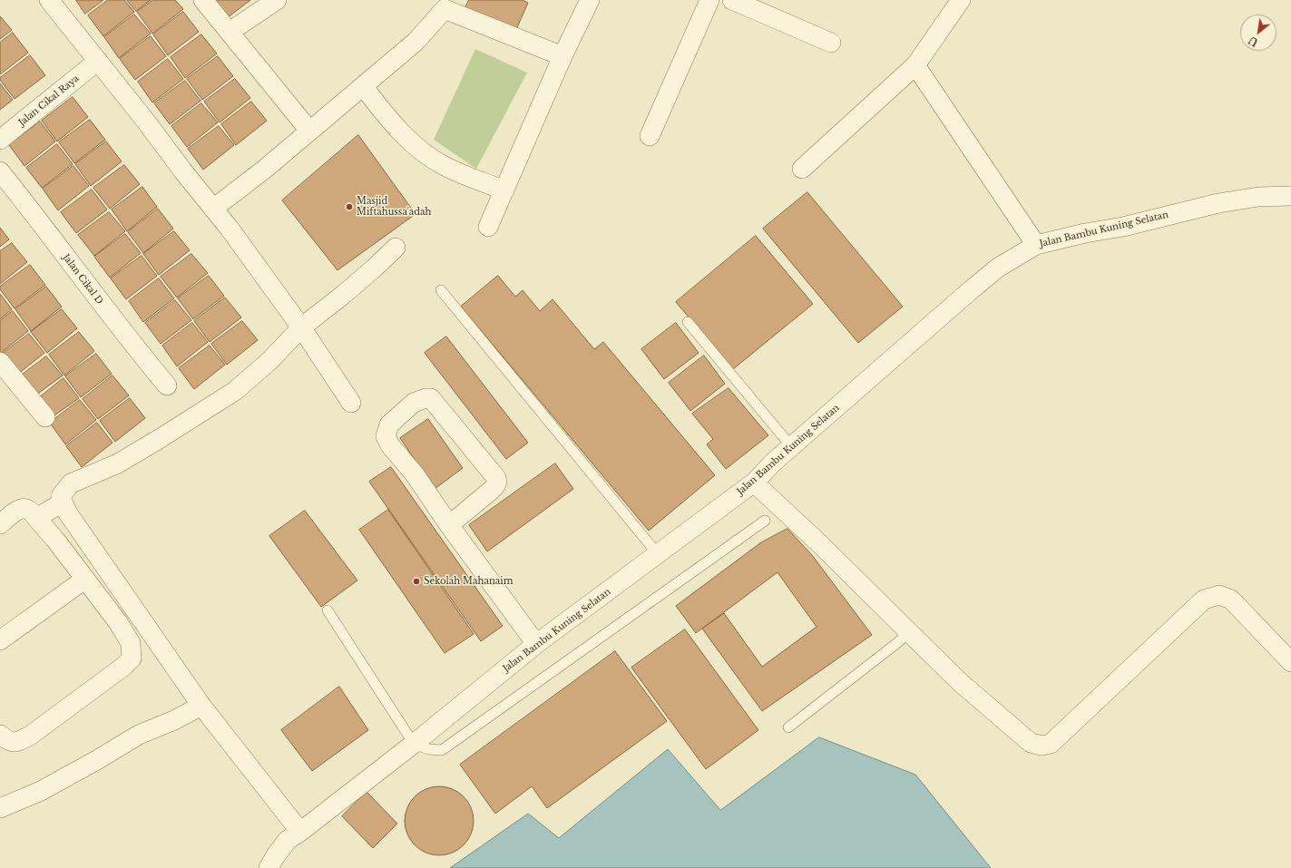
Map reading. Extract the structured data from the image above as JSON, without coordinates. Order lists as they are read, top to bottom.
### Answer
{
  "streets": {
    "street": ["Jalan Cikal Raya", "Jalan Bambu Kuning Selatan", "Jalan Cikal D"]
  },
  "places": ["Masjid Miftahussa'adah", "Sekolah Mahanaim"],
  "north": "bottom left"
}
